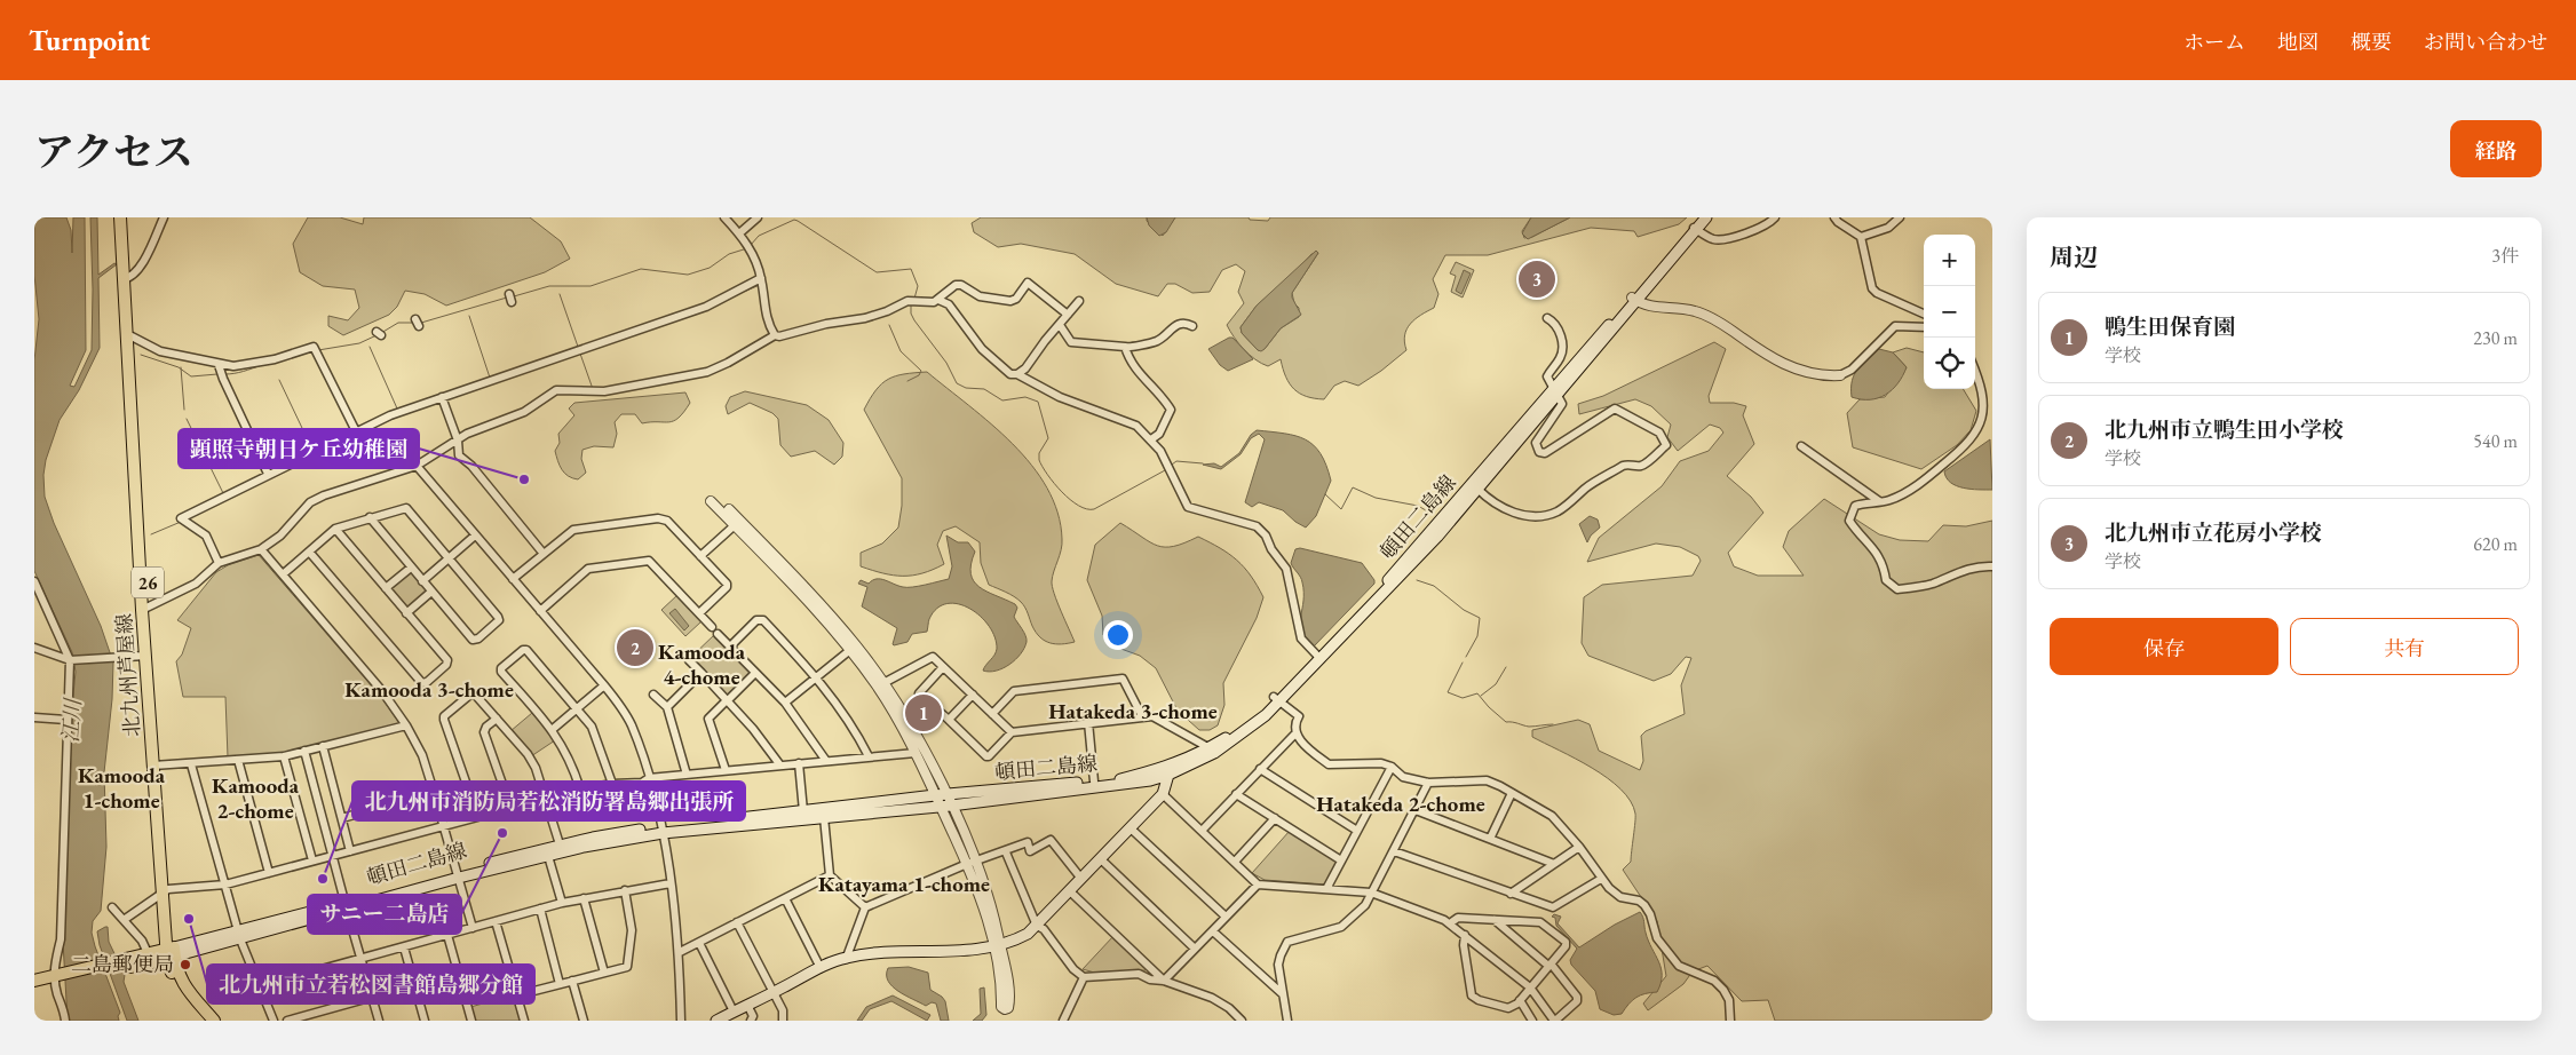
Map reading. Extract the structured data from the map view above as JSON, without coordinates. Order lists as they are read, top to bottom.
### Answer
{
  "streets": {
    "main road": ["頓田二島線", "26", "北九州芦屋線"]
  },
  "crossings": [
    ["頓田二島線", "北九州芦屋線"]
  ],
  "districts": [
    "Kamooda 4-chome",
    "Kamooda 3-chome",
    "Hatakeda 3-chome",
    "Kamooda 1-chome",
    "Kamooda 2-chome",
    "Hatakeda 2-chome",
    "Katayama 1-chome"
  ],
  "water": ["江川"],
  "places": [
    "顕照寺朝日ケ丘幼稚園",
    "サニー二島店",
    "北九州市消防局若松消防署島郷出張所",
    "北九州市立若松図書館島郷分館",
    "二島郵便局"
  ],
  "page": {
    "header": "Turnpoint",
    "nav": [
      "ホーム",
      "地図",
      "概要",
      "お問い合わせ"
    ],
    "title": "アクセス",
    "buttons": [
      "経路",
      ["保存", "共有"]
    ],
    "heading": ["周辺", "3件"],
    "map_buttons": ["+", "−"],
    "pins": ["3", "2", "1"],
    "list": [
      {
        "mark": "1",
        "name": "鴨生田保育園",
        "note": "学校",
        "value": "230 m"
      },
      {
        "mark": "2",
        "name": "北九州市立鴨生田小学校",
        "note": "学校",
        "value": "540 m"
      },
      {
        "mark": "3",
        "name": "北九州市立花房小学校",
        "note": "学校",
        "value": "620 m"
      }
    ]
  }
}
